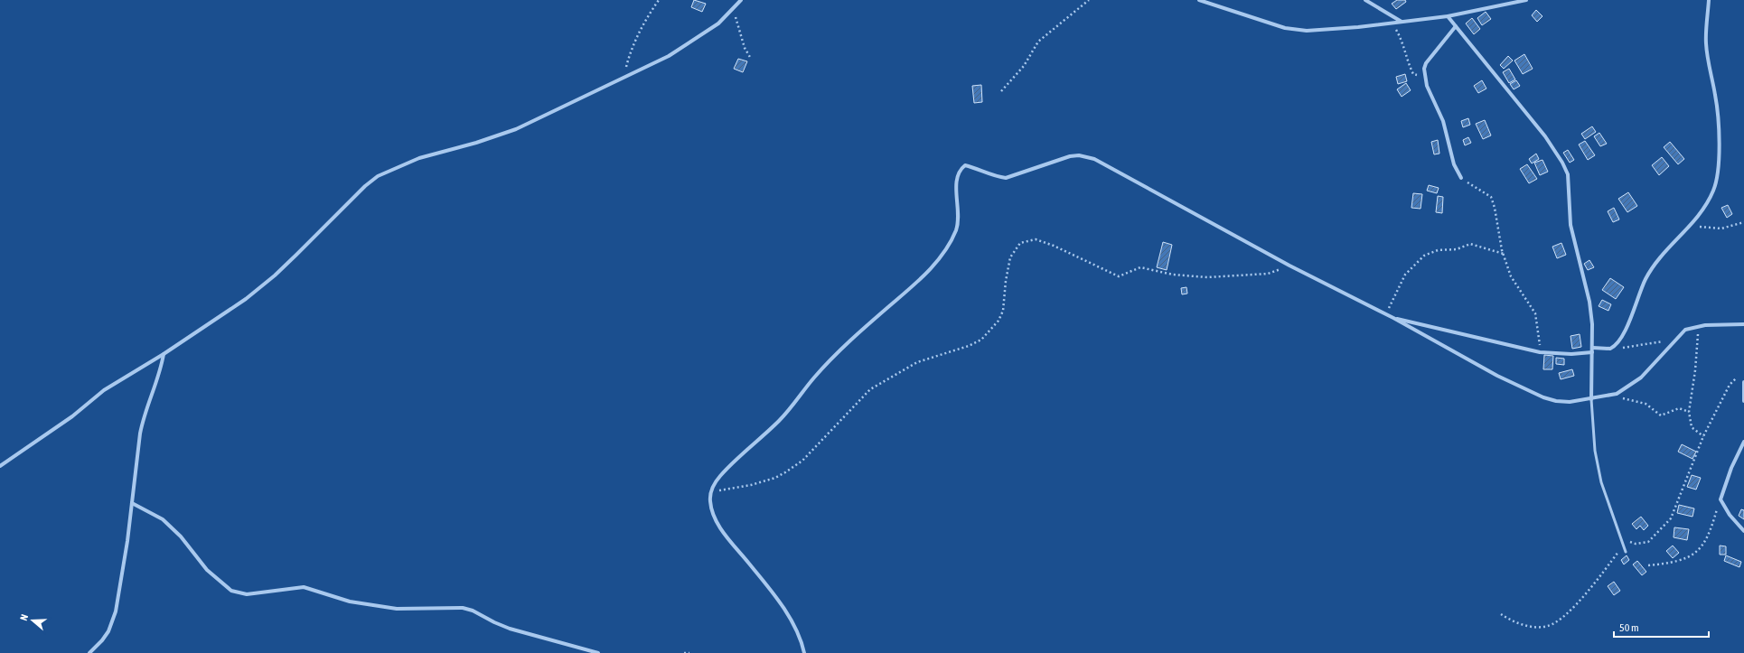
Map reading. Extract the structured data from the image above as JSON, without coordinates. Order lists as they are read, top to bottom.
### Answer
{
  "scale_bar": "50 m",
  "north": "left"
}
